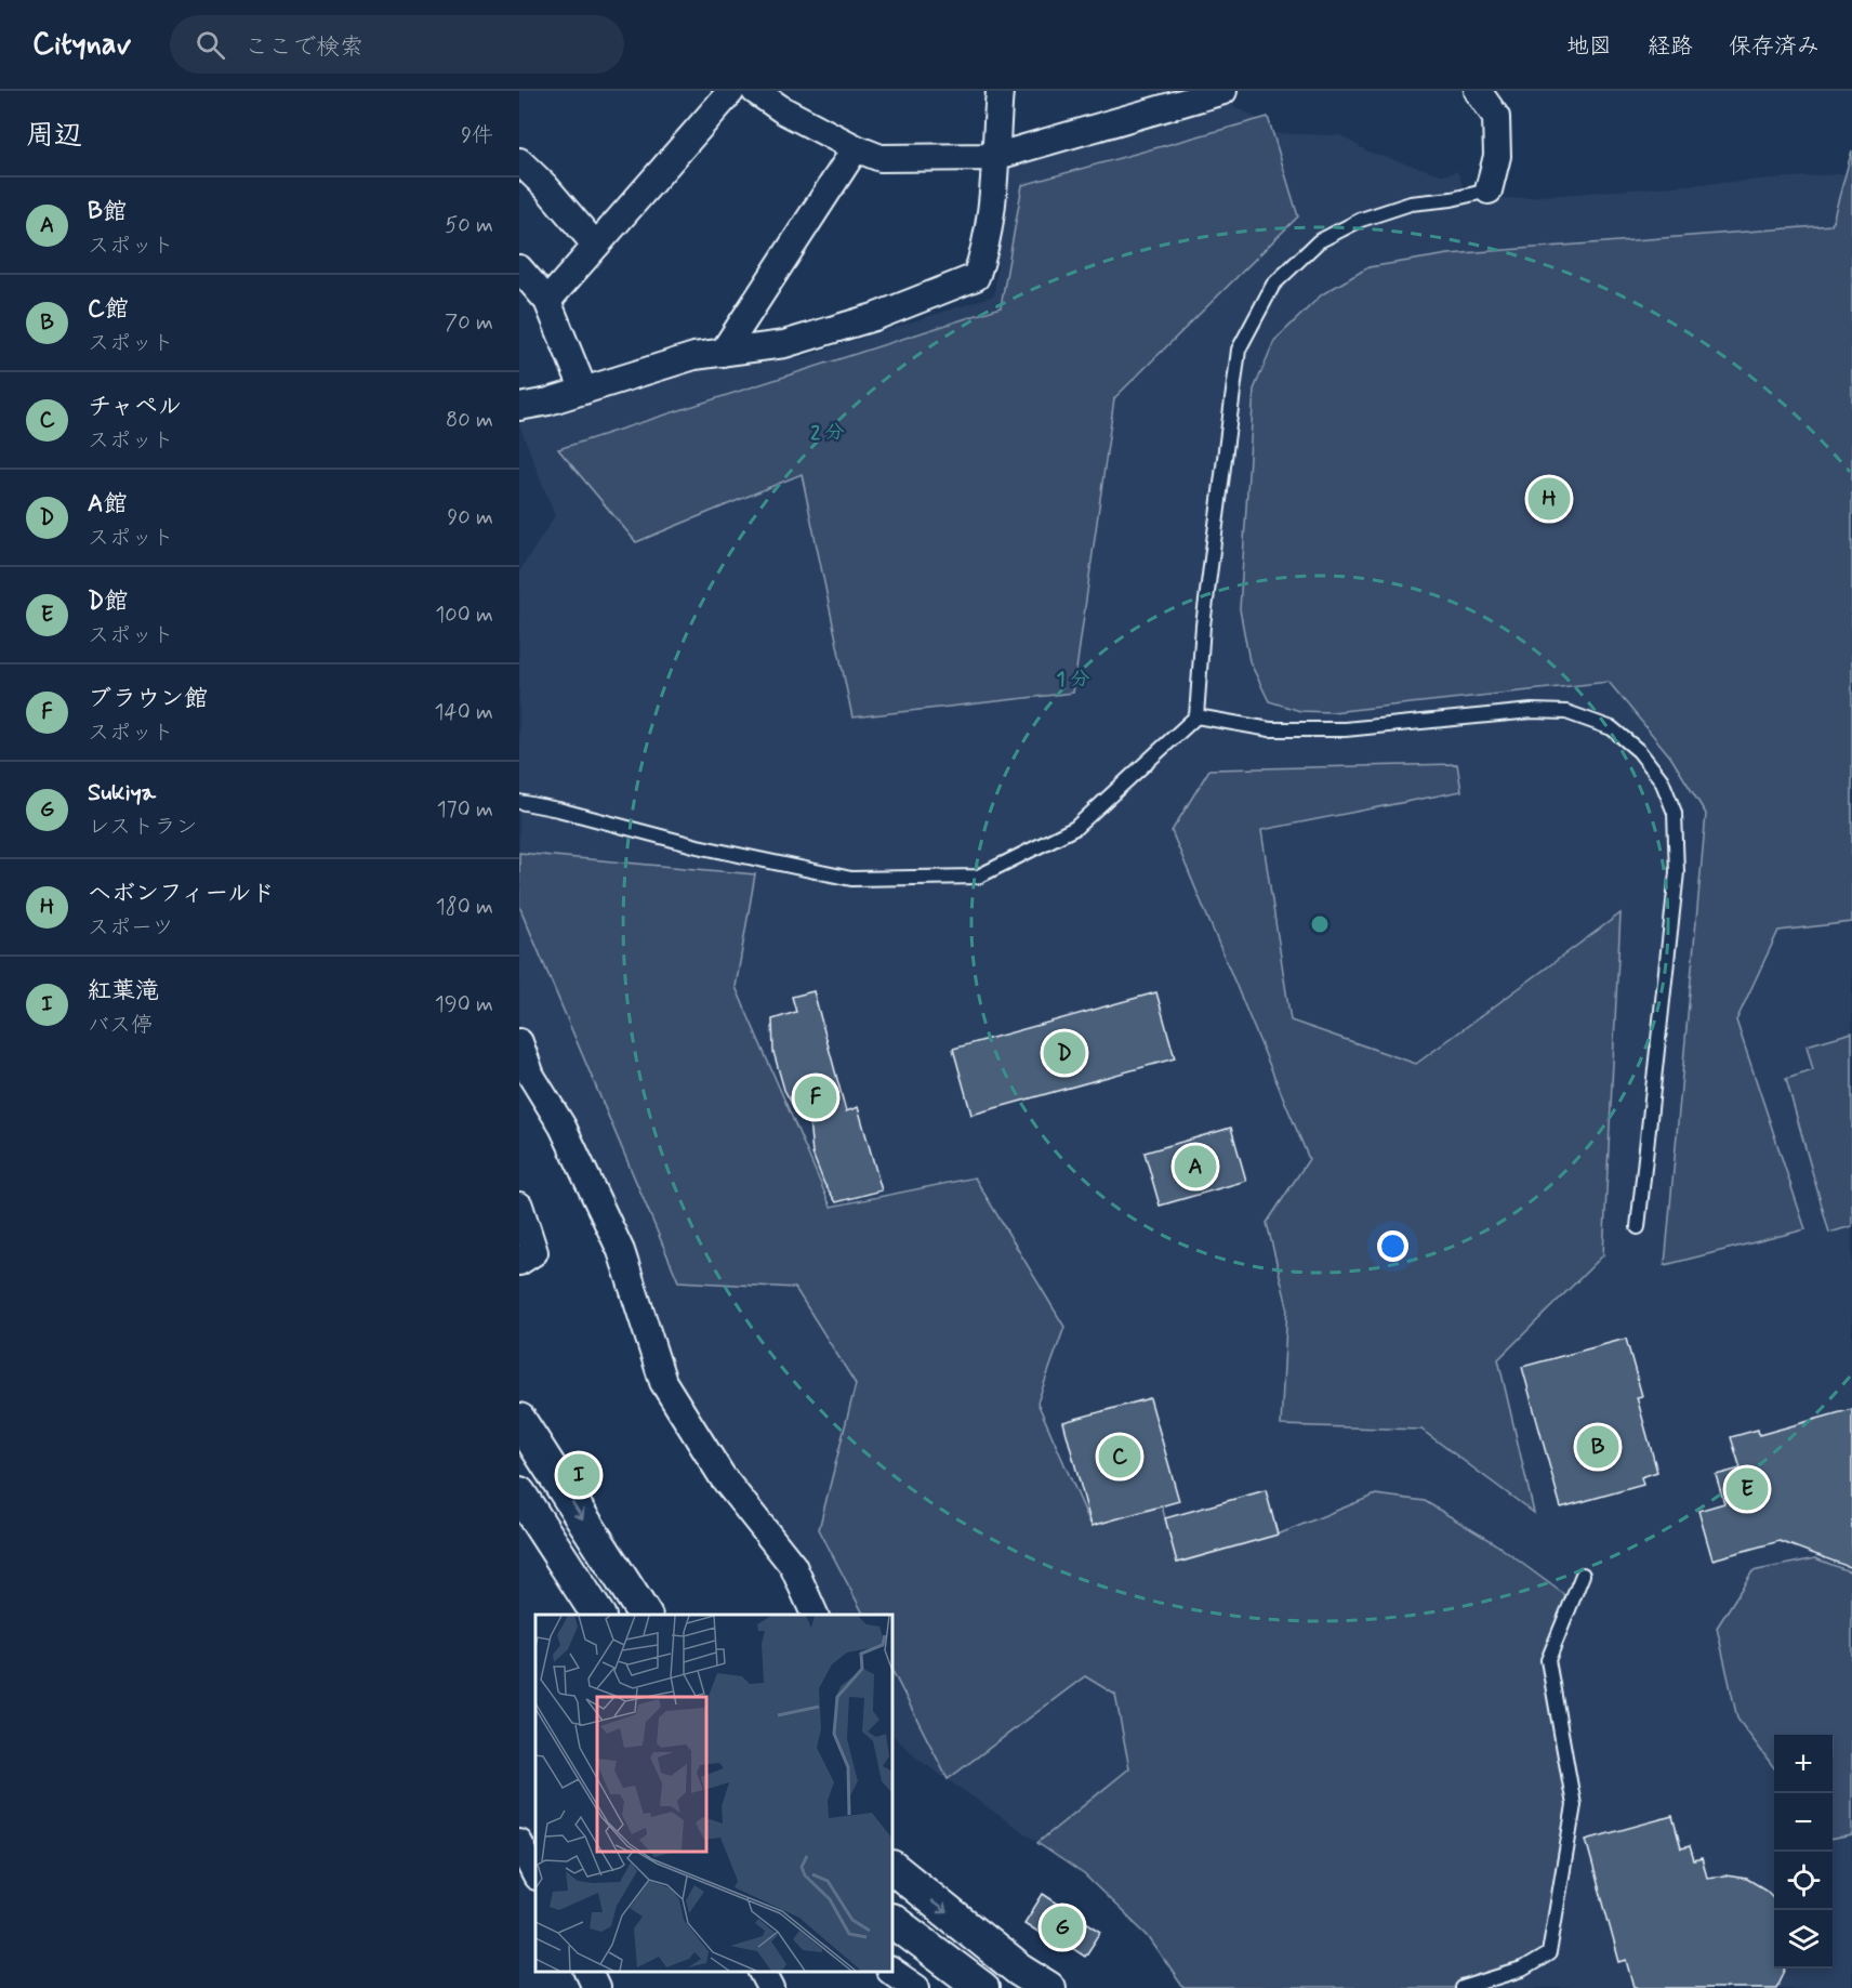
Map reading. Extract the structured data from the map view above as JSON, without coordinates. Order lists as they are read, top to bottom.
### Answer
{
  "page": {
    "header": "Citynav",
    "search": "ここで検索",
    "nav": ["地図", "経路", "保存済み"],
    "heading": ["周辺", "9件"],
    "list": [
      {
        "mark": "A",
        "name": "B館",
        "note": "スポット",
        "value": "50 m"
      },
      {
        "mark": "B",
        "name": "C館",
        "note": "スポット",
        "value": "70 m"
      },
      {
        "mark": "C",
        "name": "チャペル",
        "note": "スポット",
        "value": "80 m"
      },
      {
        "mark": "D",
        "name": "A館",
        "note": "スポット",
        "value": "90 m"
      },
      {
        "mark": "E",
        "name": "D館",
        "note": "スポット",
        "value": "100 m"
      },
      {
        "mark": "F",
        "name": "ブラウン館",
        "note": "スポット",
        "value": "140 m"
      },
      {
        "mark": "G",
        "name": "Sukiya",
        "note": "レストラン",
        "value": "170 m"
      },
      {
        "mark": "H",
        "name": "ヘボンフィールド",
        "note": "スポーツ",
        "value": "180 m"
      },
      {
        "mark": "I",
        "name": "紅葉滝",
        "note": "バス停",
        "value": "190 m"
      }
    ],
    "pins": [
      "H",
      "D",
      "F",
      "A",
      "B",
      "C",
      "I",
      "E",
      "G"
    ],
    "map_buttons": ["+", "−"]
  },
  "rings": ["2 分", "1 分"]
}
